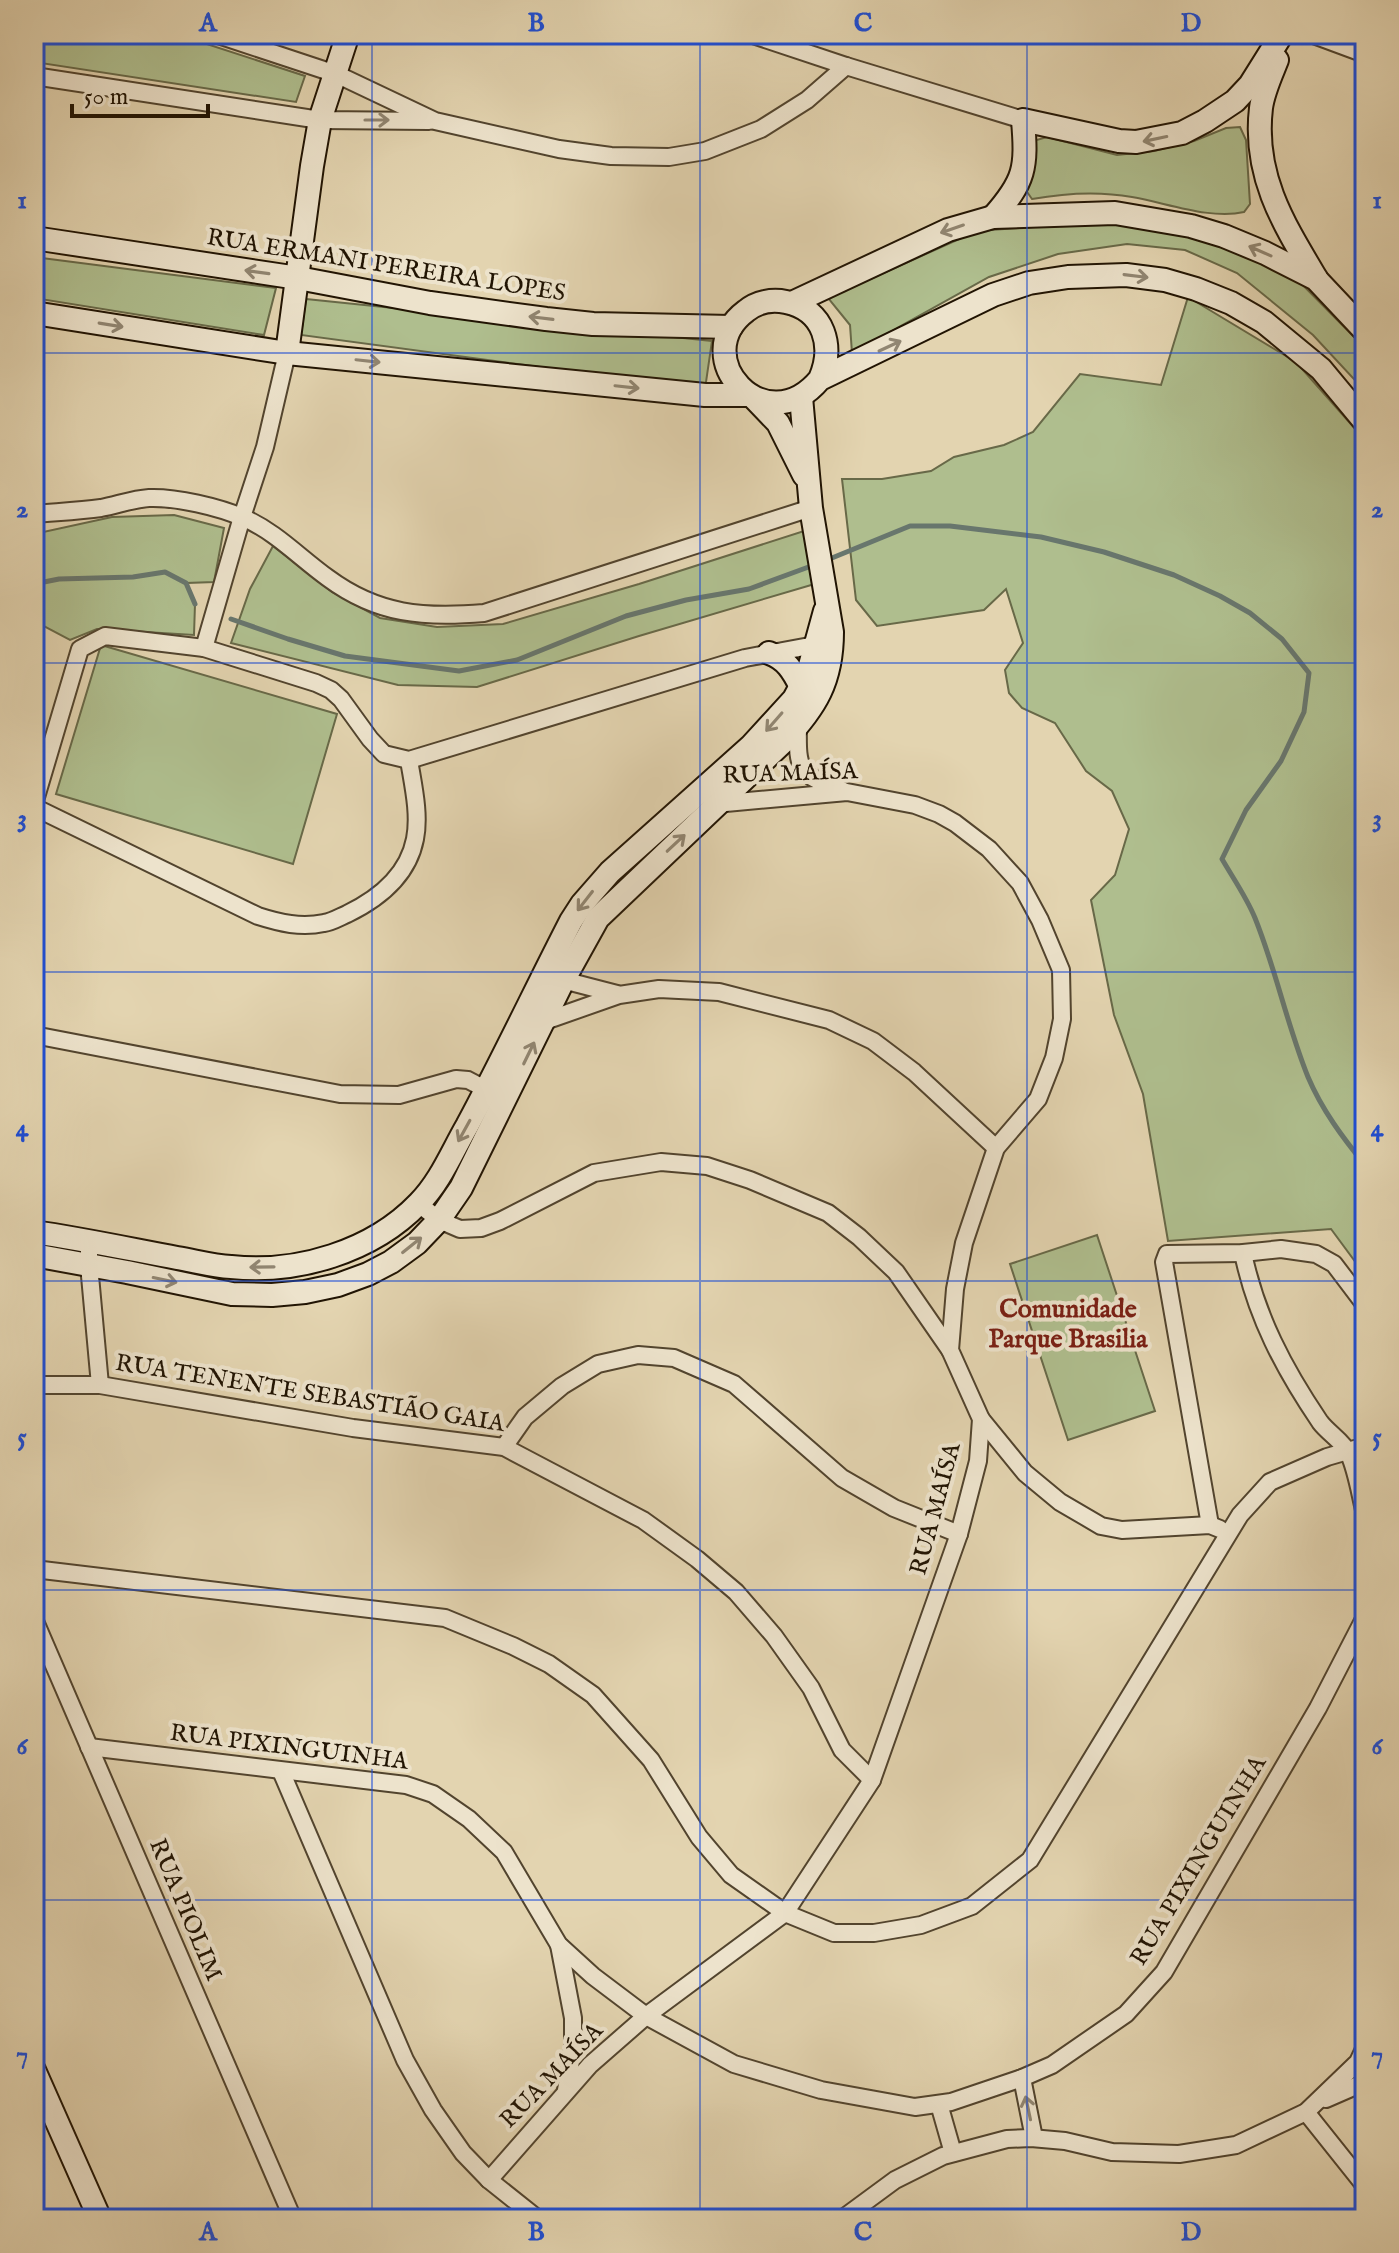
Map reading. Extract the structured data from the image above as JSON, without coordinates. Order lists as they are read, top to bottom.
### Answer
{
  "streets": {
    "street": [
      "RUA ERMANI PEREIRA LOPES",
      "RUA MAÍSA",
      "RUA TENENTE SEBASTIÃO GAIA",
      "RUA PIXINGUINHA",
      "RUA PIOLIM"
    ]
  },
  "crossings": [
    ["RUA MAÍSA", "RUA TENENTE SEBASTIÃO GAIA"],
    ["RUA MAÍSA", "RUA PIXINGUINHA"],
    ["RUA PIXINGUINHA", "RUA PIOLIM"]
  ],
  "districts": ["Comunidade Parque Brasilia"],
  "scale_bar": "50 m",
  "grid": {
    "columns": [
      "A",
      "B",
      "C",
      "D"
    ],
    "rows": [
      "1",
      "2",
      "3",
      "4",
      "5",
      "6",
      "7"
    ]
  }
}
